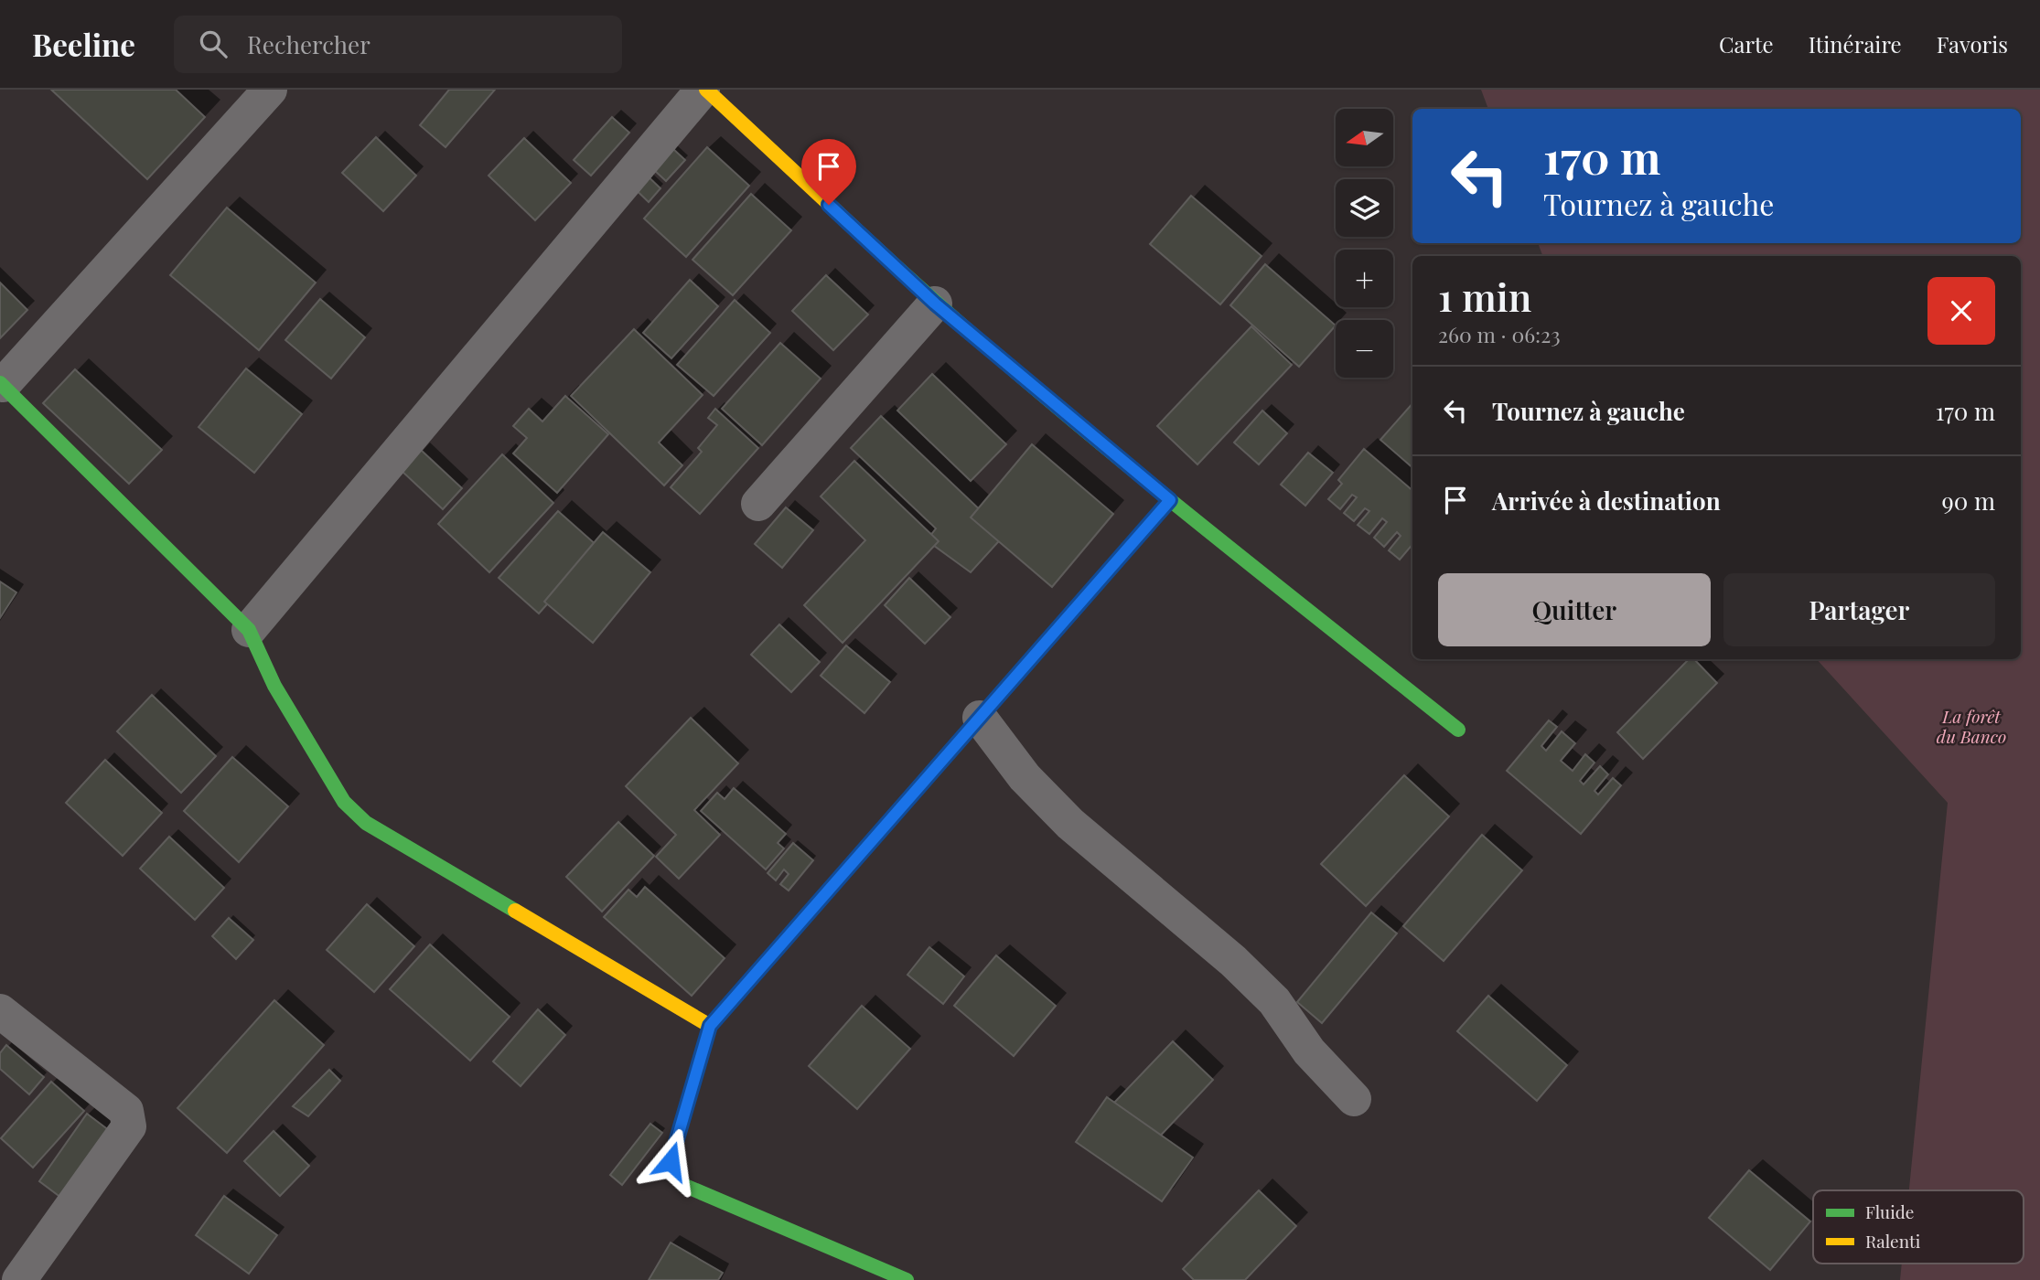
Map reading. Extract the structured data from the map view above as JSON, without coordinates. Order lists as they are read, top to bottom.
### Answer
{
  "parks": ["La forêt du Banco"],
  "legend": ["Fluide", "Ralenti"],
  "north": "left",
  "page": {
    "header": "Beeline",
    "search": "Rechercher",
    "nav": ["Carte", "Itinéraire", "Favoris"],
    "map_buttons": ["+", "−"],
    "turn": ["170 m", "Tournez à gauche"],
    "heading": ["1 min", "260 m · 06:23"],
    "list": [
      {
        "name": "Tournez à gauche",
        "value": "170 m"
      },
      {
        "name": "Arrivée à destination",
        "value": "90 m"
      }
    ],
    "buttons": ["Quitter", "Partager"]
  }
}
